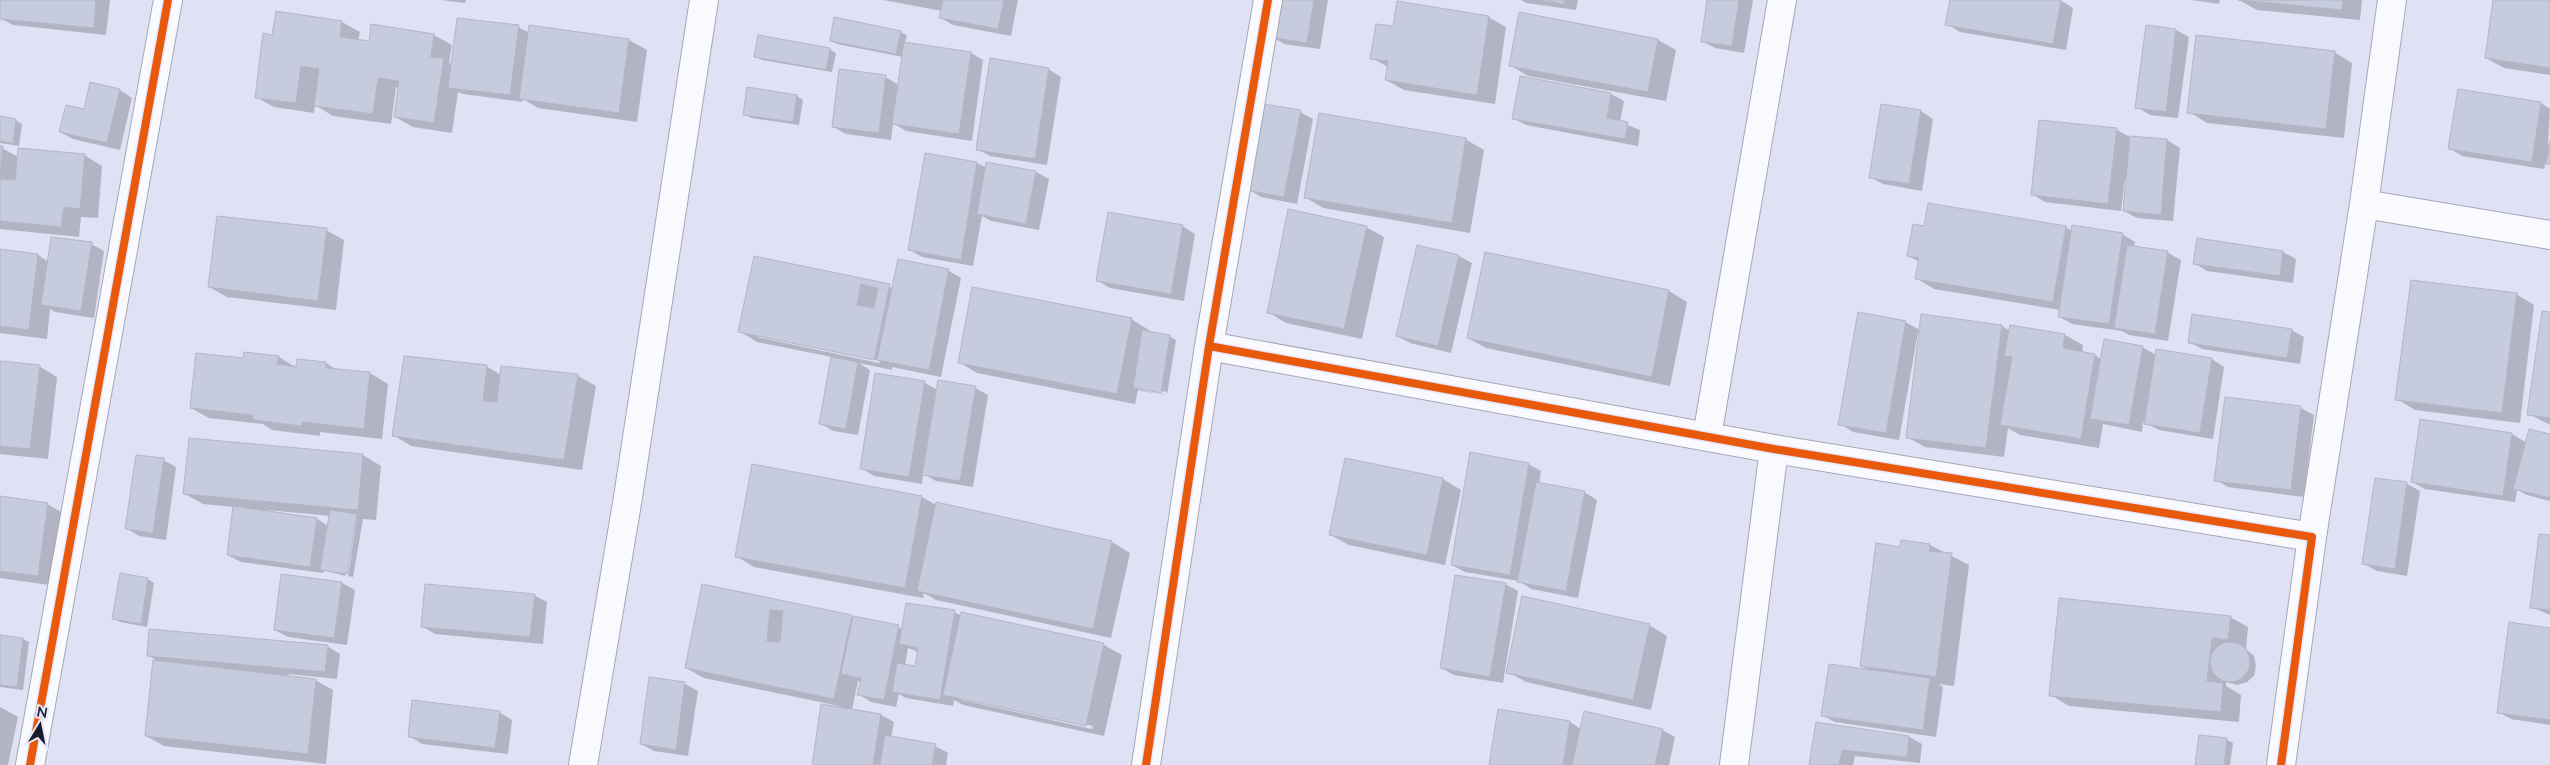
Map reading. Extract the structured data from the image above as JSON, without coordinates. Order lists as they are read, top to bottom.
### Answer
{
  "north": "top"
}
